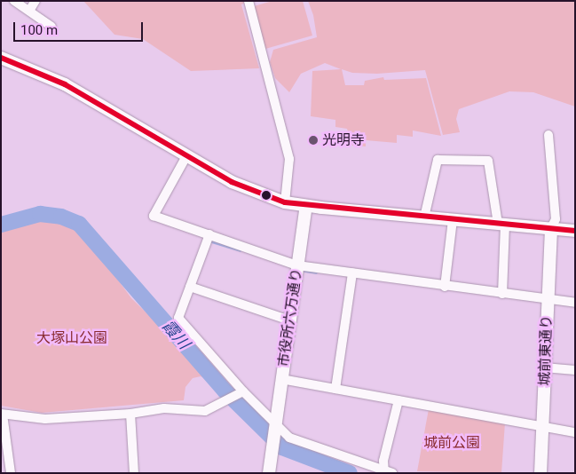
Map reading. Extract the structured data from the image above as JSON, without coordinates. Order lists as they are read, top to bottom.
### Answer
{
  "streets": {
    "street": ["市役所六万通り", "城前東通り"]
  },
  "water": ["霞川"],
  "parks": ["大塚山公園", "城前公園"],
  "places": ["光明寺"],
  "scale_bar": "100 m"
}
